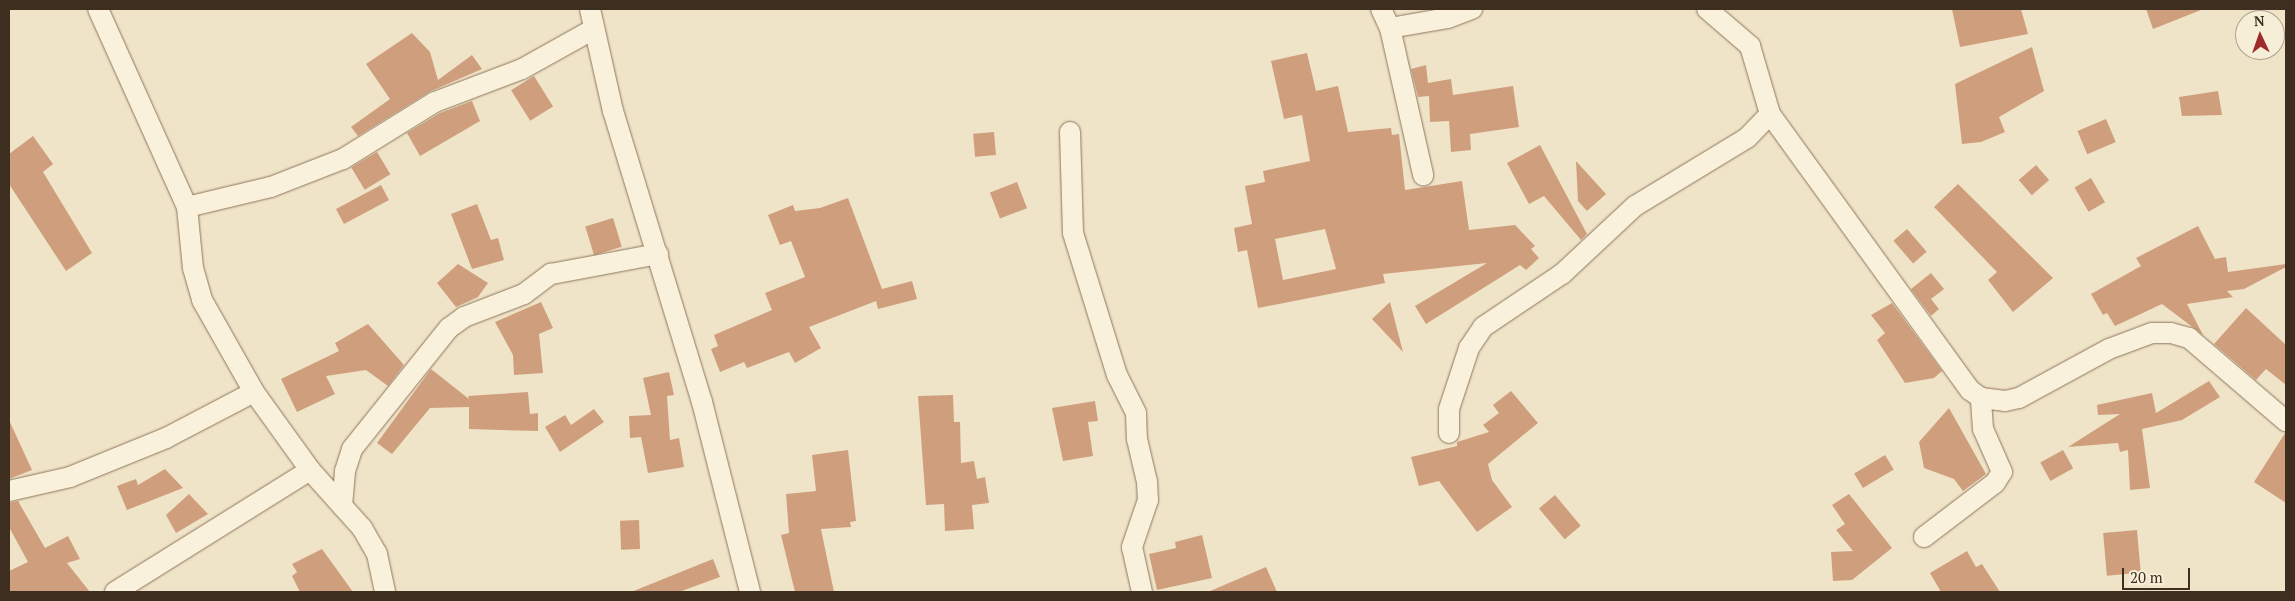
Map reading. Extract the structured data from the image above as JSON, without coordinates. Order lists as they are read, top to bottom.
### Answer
{
  "scale_bar": "20 m",
  "north": "top"
}
